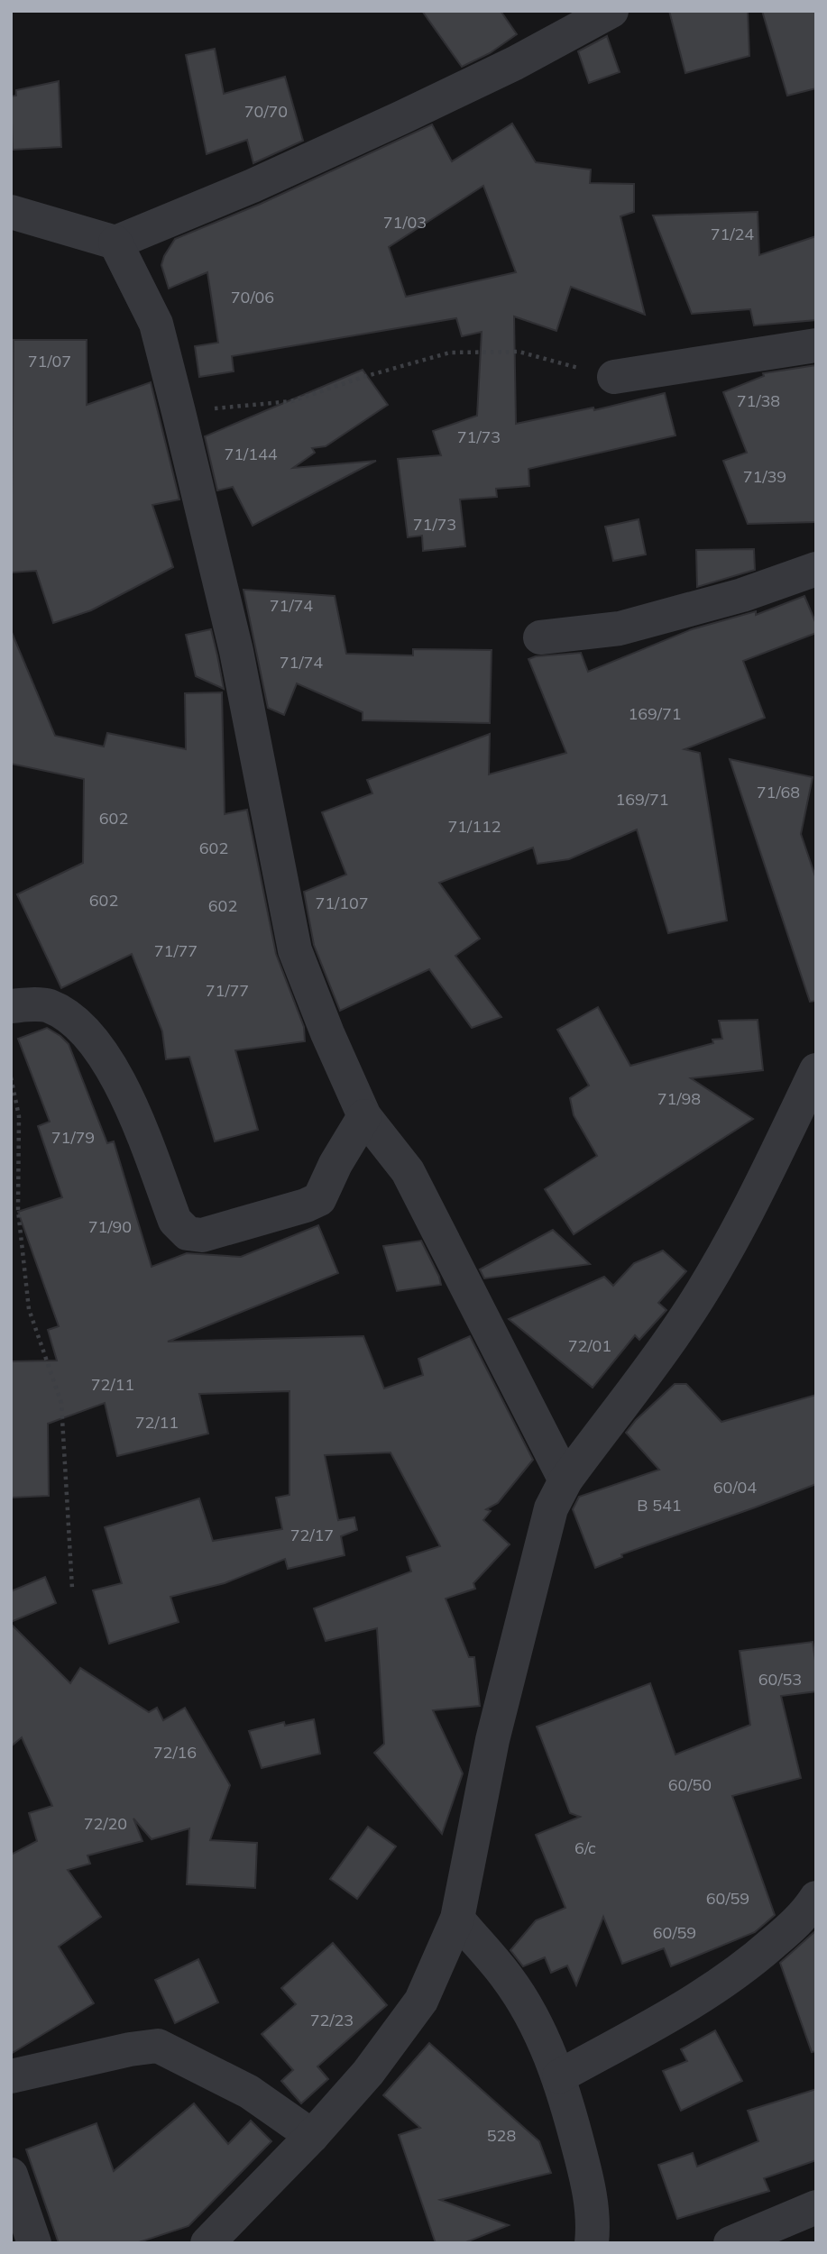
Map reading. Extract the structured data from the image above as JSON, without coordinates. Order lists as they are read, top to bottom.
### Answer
{
  "house_numbers": [
    "70/70",
    "71/03",
    "71/24",
    "70/06",
    "71/07",
    "71/38",
    "71/73",
    "71/144",
    "71/39",
    "71/73",
    "71/74",
    "71/74",
    "169/71",
    "71/68",
    "169/71",
    "602",
    "71/112",
    "602",
    "602",
    "71/107",
    "602",
    "71/77",
    "71/77",
    "71/98",
    "71/79",
    "71/90",
    "72/01",
    "72/11",
    "72/11",
    "60/04",
    "B 541",
    "72/17",
    "60/53",
    "72/16",
    "60/50",
    "72/20",
    "6/c",
    "60/59",
    "60/59",
    "72/23",
    "528"
  ]
}
